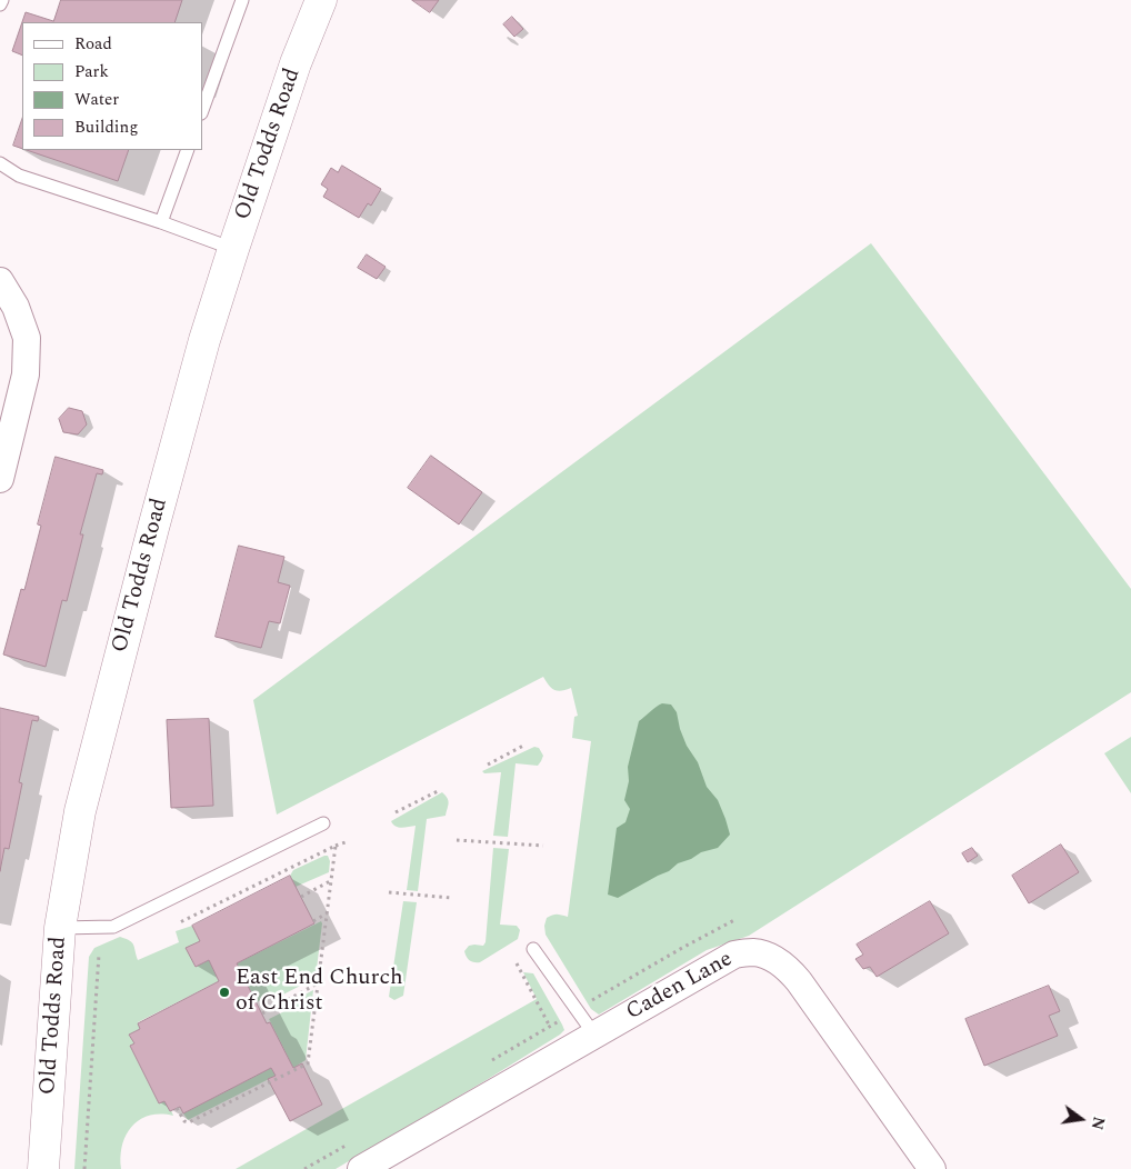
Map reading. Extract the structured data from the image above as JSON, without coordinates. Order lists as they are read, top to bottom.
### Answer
{
  "streets": {
    "main road": ["Old Todds Road"],
    "street": ["Caden Lane"]
  },
  "places": ["East End Church of Christ"],
  "legend": [
    "Road",
    "Park",
    "Water",
    "Building"
  ],
  "north": "right"
}
